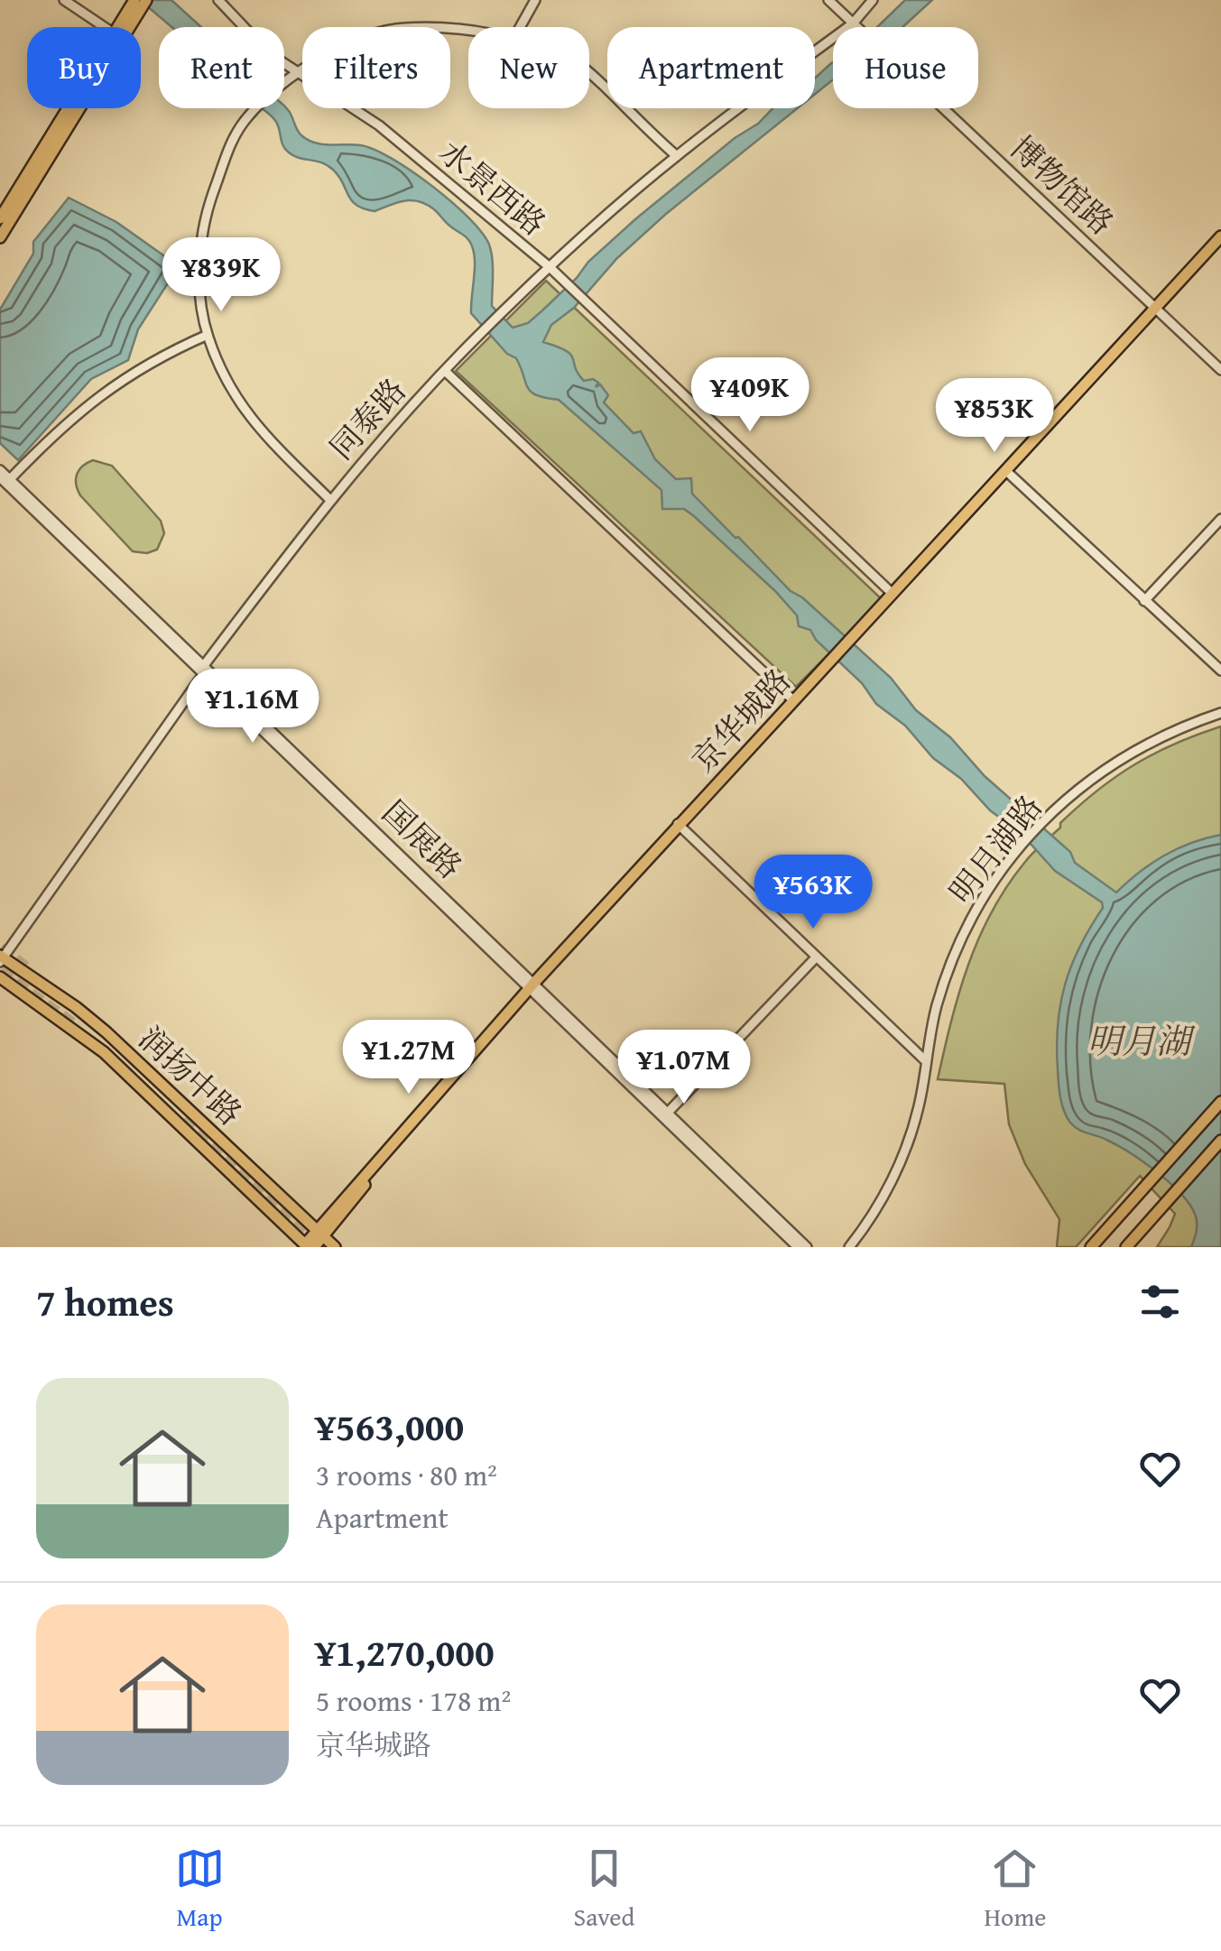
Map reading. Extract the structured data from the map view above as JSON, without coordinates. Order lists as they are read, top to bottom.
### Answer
{
  "streets": {
    "main road": ["京华城路", "润扬中路"],
    "street": [
      "博物馆路",
      "水景西路",
      "同泰路",
      "国展路",
      "明月湖路"
    ]
  },
  "crossings": [
    ["博物馆路", "同泰路"],
    ["博物馆路", "京华城路"],
    ["水景西路", "同泰路"],
    ["水景西路", "京华城路"],
    ["同泰路", "国展路"],
    ["同泰路", "润扬中路"],
    ["京华城路", "国展路"],
    ["京华城路", "润扬中路"]
  ],
  "water": ["明月湖"],
  "page": {
    "chip": [
      "Buy",
      "Rent",
      "Filters",
      "New",
      "Apartment",
      "House"
    ],
    "price": [
      "¥839K",
      "¥409K",
      "¥853K",
      "¥1.16M",
      "¥563K",
      "¥1.27M",
      "¥1.07M"
    ],
    "heading": "7 homes",
    "list": [
      {
        "name": "¥563,000",
        "note": "3 rooms · 80 m² · Apartment"
      },
      {
        "name": "¥1,270,000",
        "note": "5 rooms · 178 m² · 京华城路"
      }
    ],
    "tabs": ["Map", "Saved", "Home"]
  }
}
